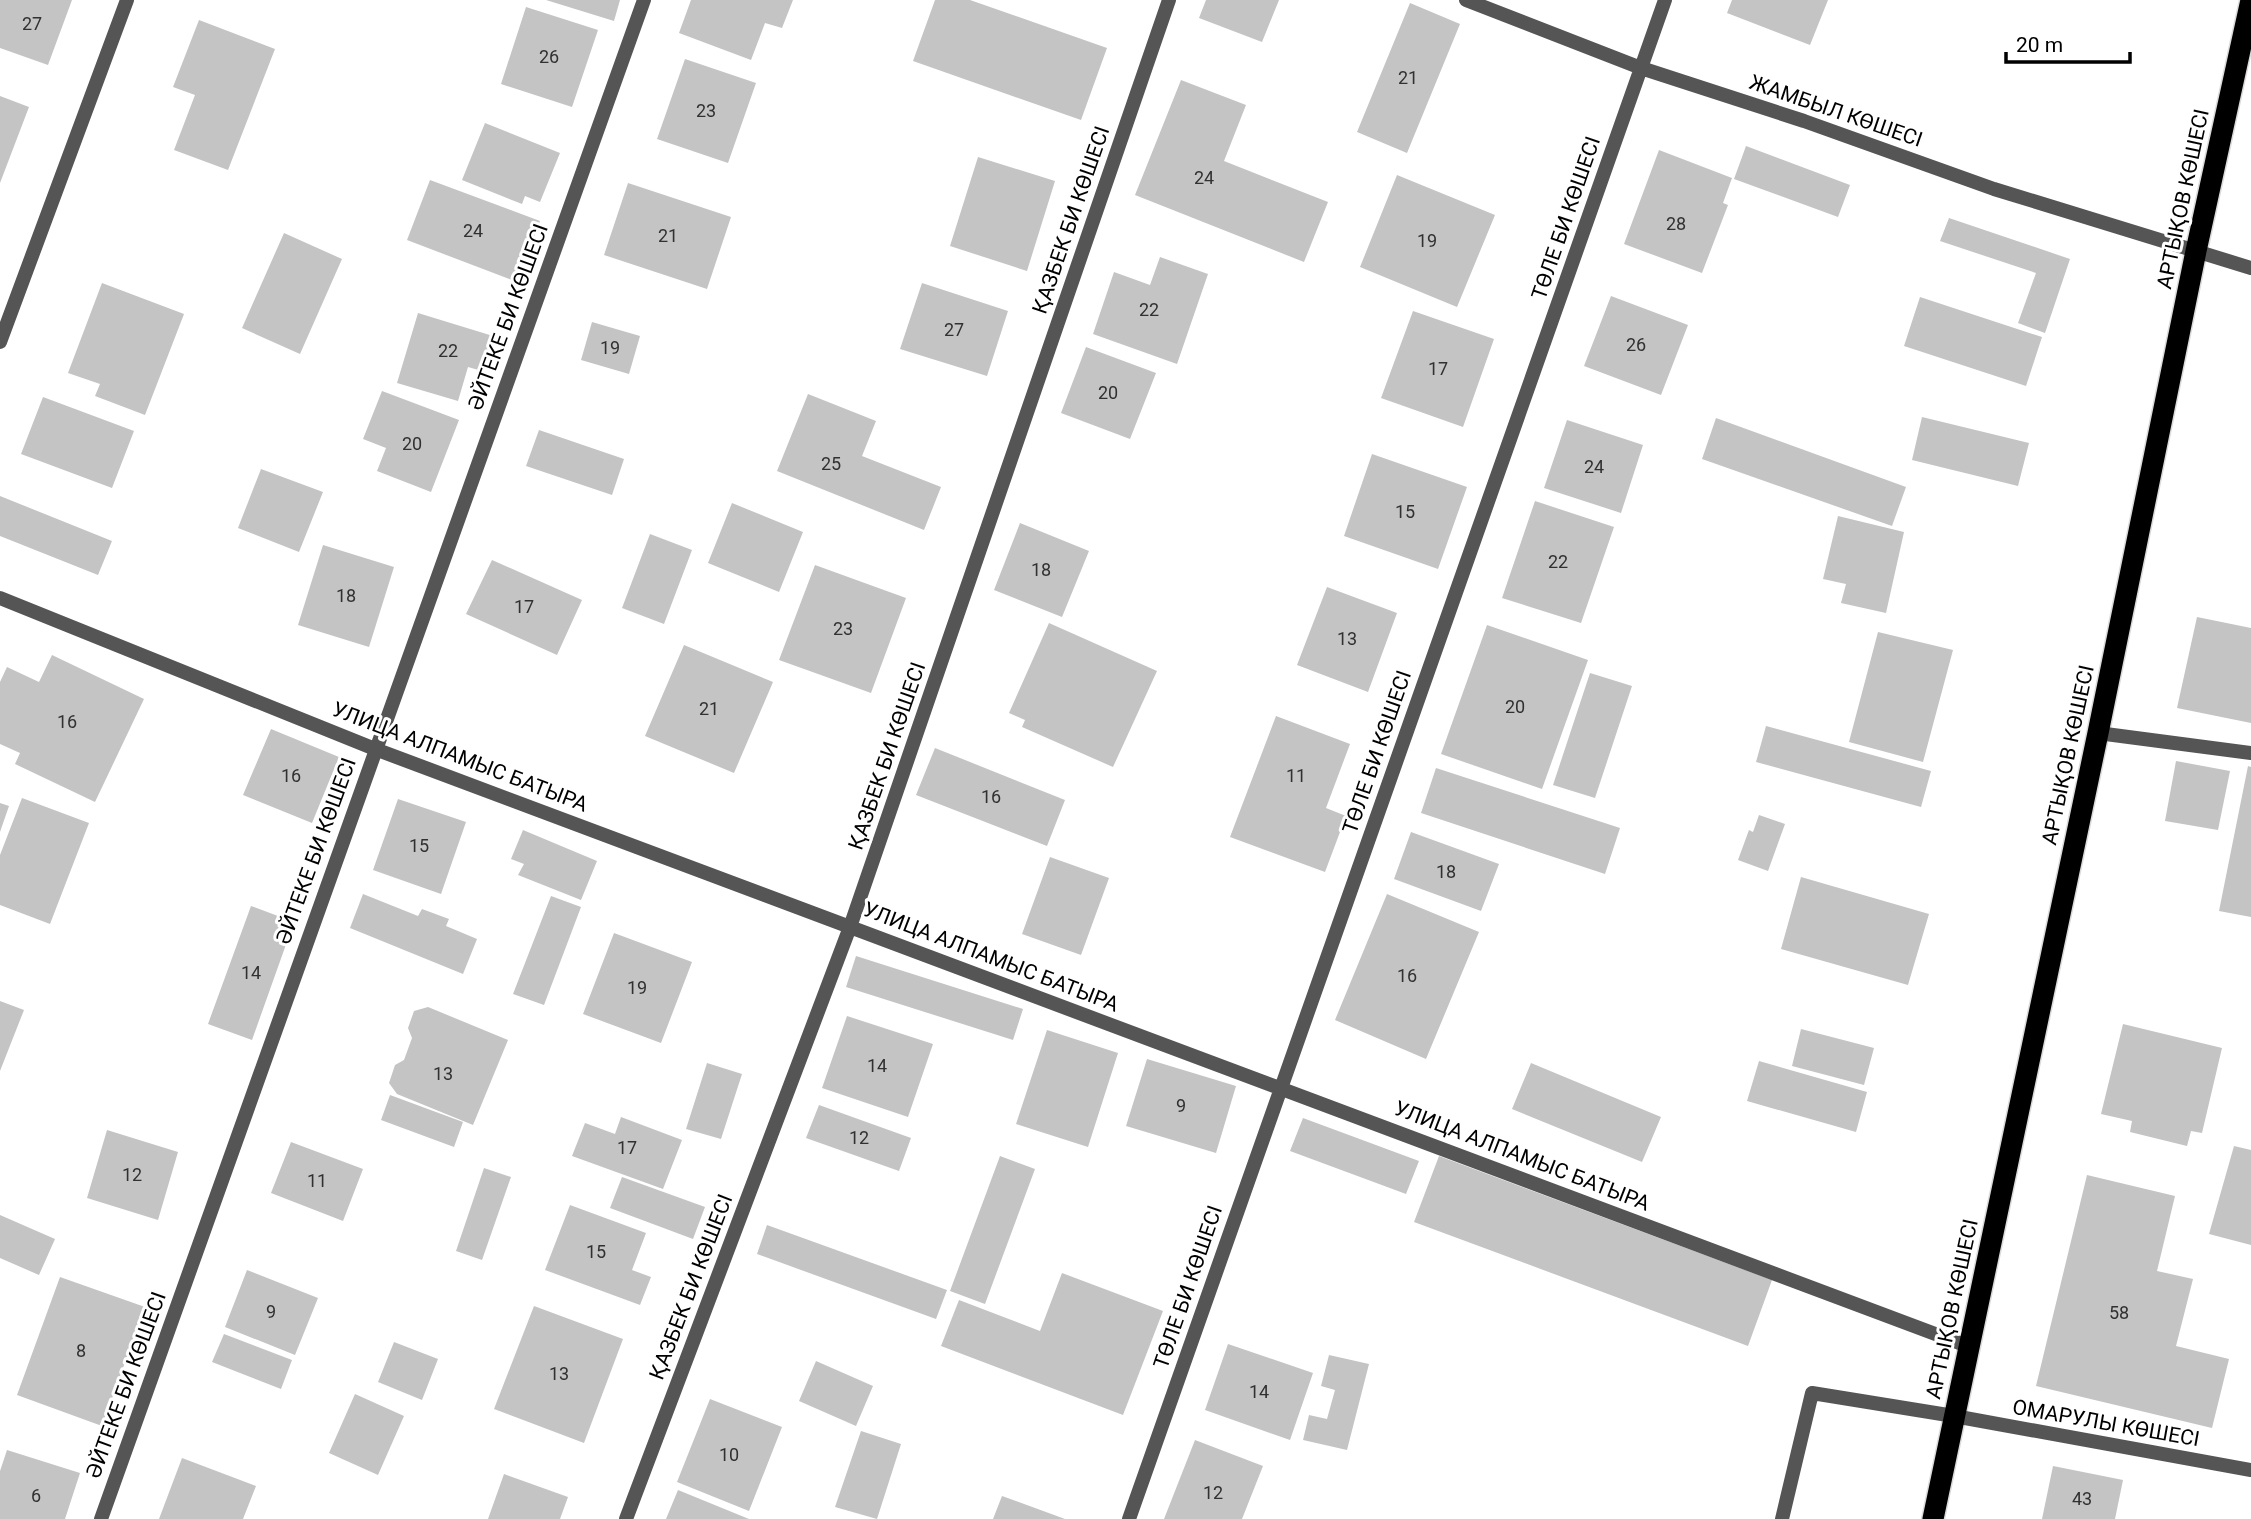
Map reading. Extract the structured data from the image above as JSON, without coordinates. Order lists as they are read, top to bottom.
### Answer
{
  "streets": {
    "highway": ["АРТЫҚОВ КӨШЕСІ"],
    "street": [
      "ЖАМБЫЛ КӨШЕСІ",
      "ТӨЛЕ БИ КӨШЕСІ",
      "ҚАЗБЕК БИ КӨШЕСІ",
      "ӘЙТЕКЕ БИ КӨШЕСІ",
      "УЛИЦА АЛПАМЫС БАТЫРА",
      "ОМАРУЛЫ КӨШЕСІ"
    ]
  },
  "crossings": [
    ["ЖАМБЫЛ КӨШЕСІ", "АРТЫҚОВ КӨШЕСІ"],
    ["ЖАМБЫЛ КӨШЕСІ", "ТӨЛЕ БИ КӨШЕСІ"],
    ["АРТЫҚОВ КӨШЕСІ", "УЛИЦА АЛПАМЫС БАТЫРА"],
    ["АРТЫҚОВ КӨШЕСІ", "ОМАРУЛЫ КӨШЕСІ"],
    ["ТӨЛЕ БИ КӨШЕСІ", "УЛИЦА АЛПАМЫС БАТЫРА"],
    ["ҚАЗБЕК БИ КӨШЕСІ", "УЛИЦА АЛПАМЫС БАТЫРА"],
    ["ӘЙТЕКЕ БИ КӨШЕСІ", "УЛИЦА АЛПАМЫС БАТЫРА"]
  ],
  "house_numbers": [
    "27",
    "26",
    "21",
    "23",
    "24",
    "28",
    "24",
    "21",
    "19",
    "22",
    "27",
    "26",
    "19",
    "22",
    "17",
    "20",
    "20",
    "25",
    "24",
    "15",
    "22",
    "18",
    "18",
    "17",
    "23",
    "13",
    "20",
    "21",
    "16",
    "16",
    "11",
    "16",
    "15",
    "18",
    "14",
    "16",
    "19",
    "14",
    "13",
    "9",
    "12",
    "17",
    "12",
    "11",
    "15",
    "9",
    "58",
    "8",
    "13",
    "14",
    "10",
    "12",
    "6",
    "43"
  ],
  "scale_bar": "20 m"
}
